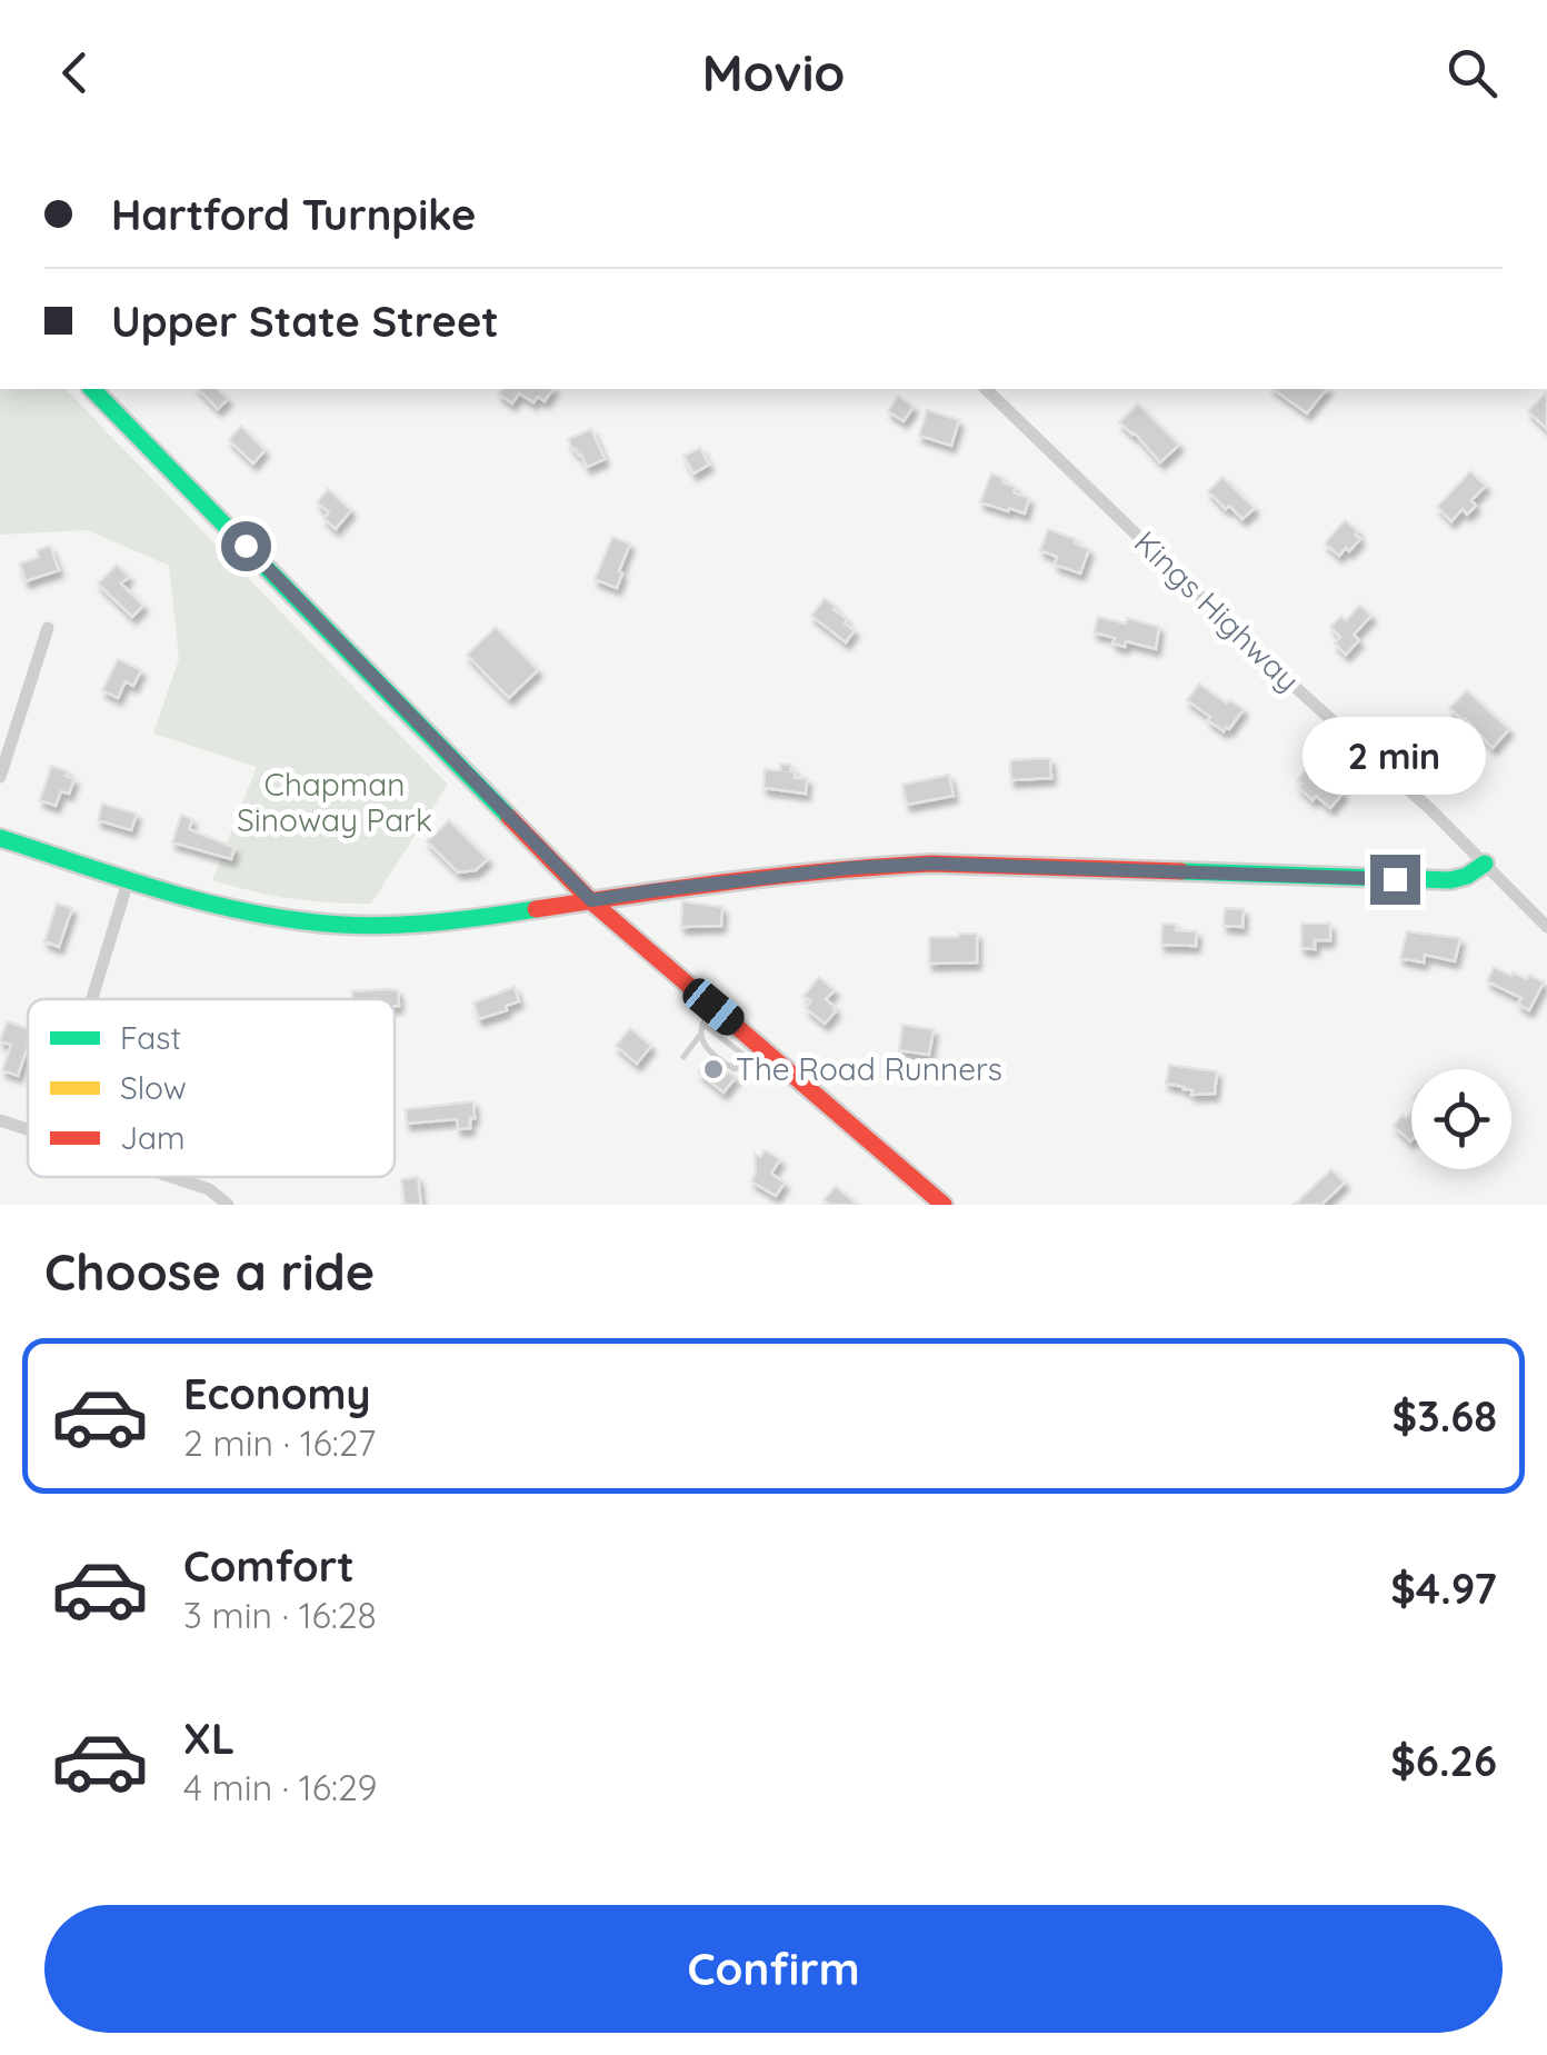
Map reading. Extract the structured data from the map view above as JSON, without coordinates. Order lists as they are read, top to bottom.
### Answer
{
  "streets": {
    "street": ["Kings Highway"]
  },
  "parks": ["Chapman Sinoway Park"],
  "places": ["The Road Runners"],
  "legend": ["Fast", "Slow", "Jam"],
  "page": {
    "header": "Movio",
    "banner": ["Hartford Turnpike", "Upper State Street"],
    "bubble": "2 min",
    "heading": "Choose a ride",
    "list": [
      {
        "name": "Economy",
        "note": "2 min · 16:27",
        "value": "$3.68"
      },
      {
        "name": "Comfort",
        "note": "3 min · 16:28",
        "value": "$4.97"
      },
      {
        "name": "XL",
        "note": "4 min · 16:29",
        "value": "$6.26"
      }
    ],
    "buttons": "Confirm"
  }
}
